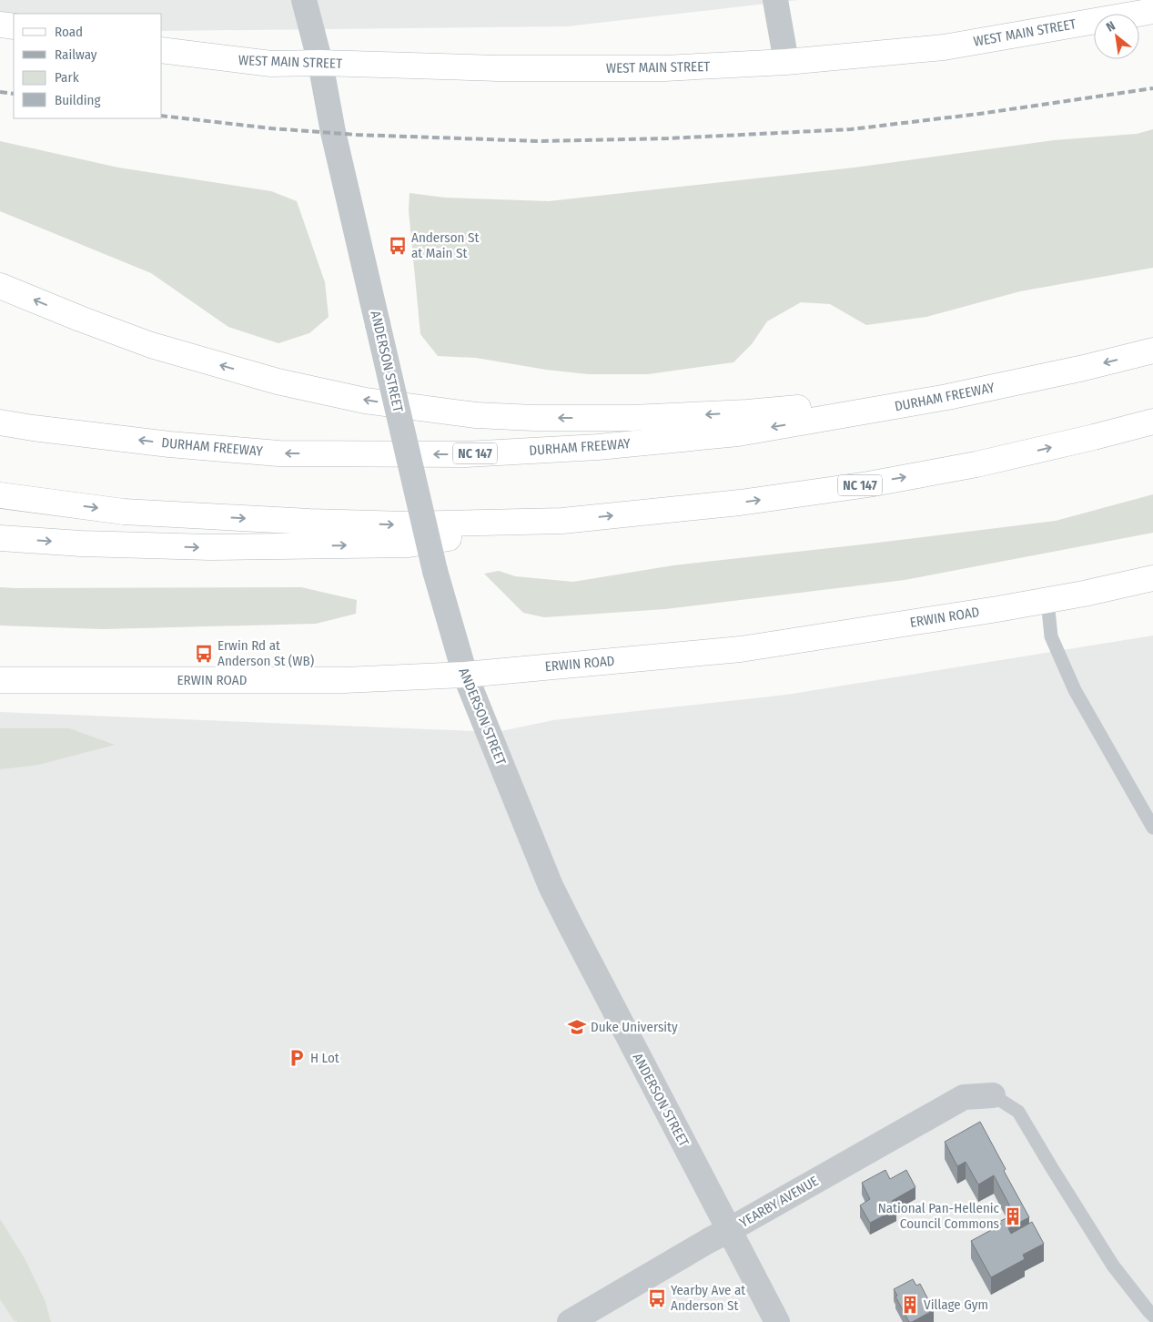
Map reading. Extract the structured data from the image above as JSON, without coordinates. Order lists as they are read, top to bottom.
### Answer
{
  "streets": {
    "main road": [
      "WEST MAIN STREET",
      "DURHAM FREEWAY",
      "NC 147",
      "ERWIN ROAD"
    ],
    "street": ["ANDERSON STREET", "YEARBY AVENUE"]
  },
  "crossings": [
    ["WEST MAIN STREET", "ANDERSON STREET"],
    ["ANDERSON STREET", "ERWIN ROAD"],
    ["ANDERSON STREET", "YEARBY AVENUE"]
  ],
  "places": {
    "bus stop": ["Anderson St at Main St", "Erwin Rd at Anderson St (WB)", "Yearby Ave at Anderson St"],
    "school or university": ["Duke University"],
    "parking": ["H Lot"],
    "building": ["National Pan-Hellenic Council Commons", "Village Gym"]
  },
  "legend": [
    "Road",
    "Railway",
    "Park",
    "Building"
  ],
  "north": "top left"
}
